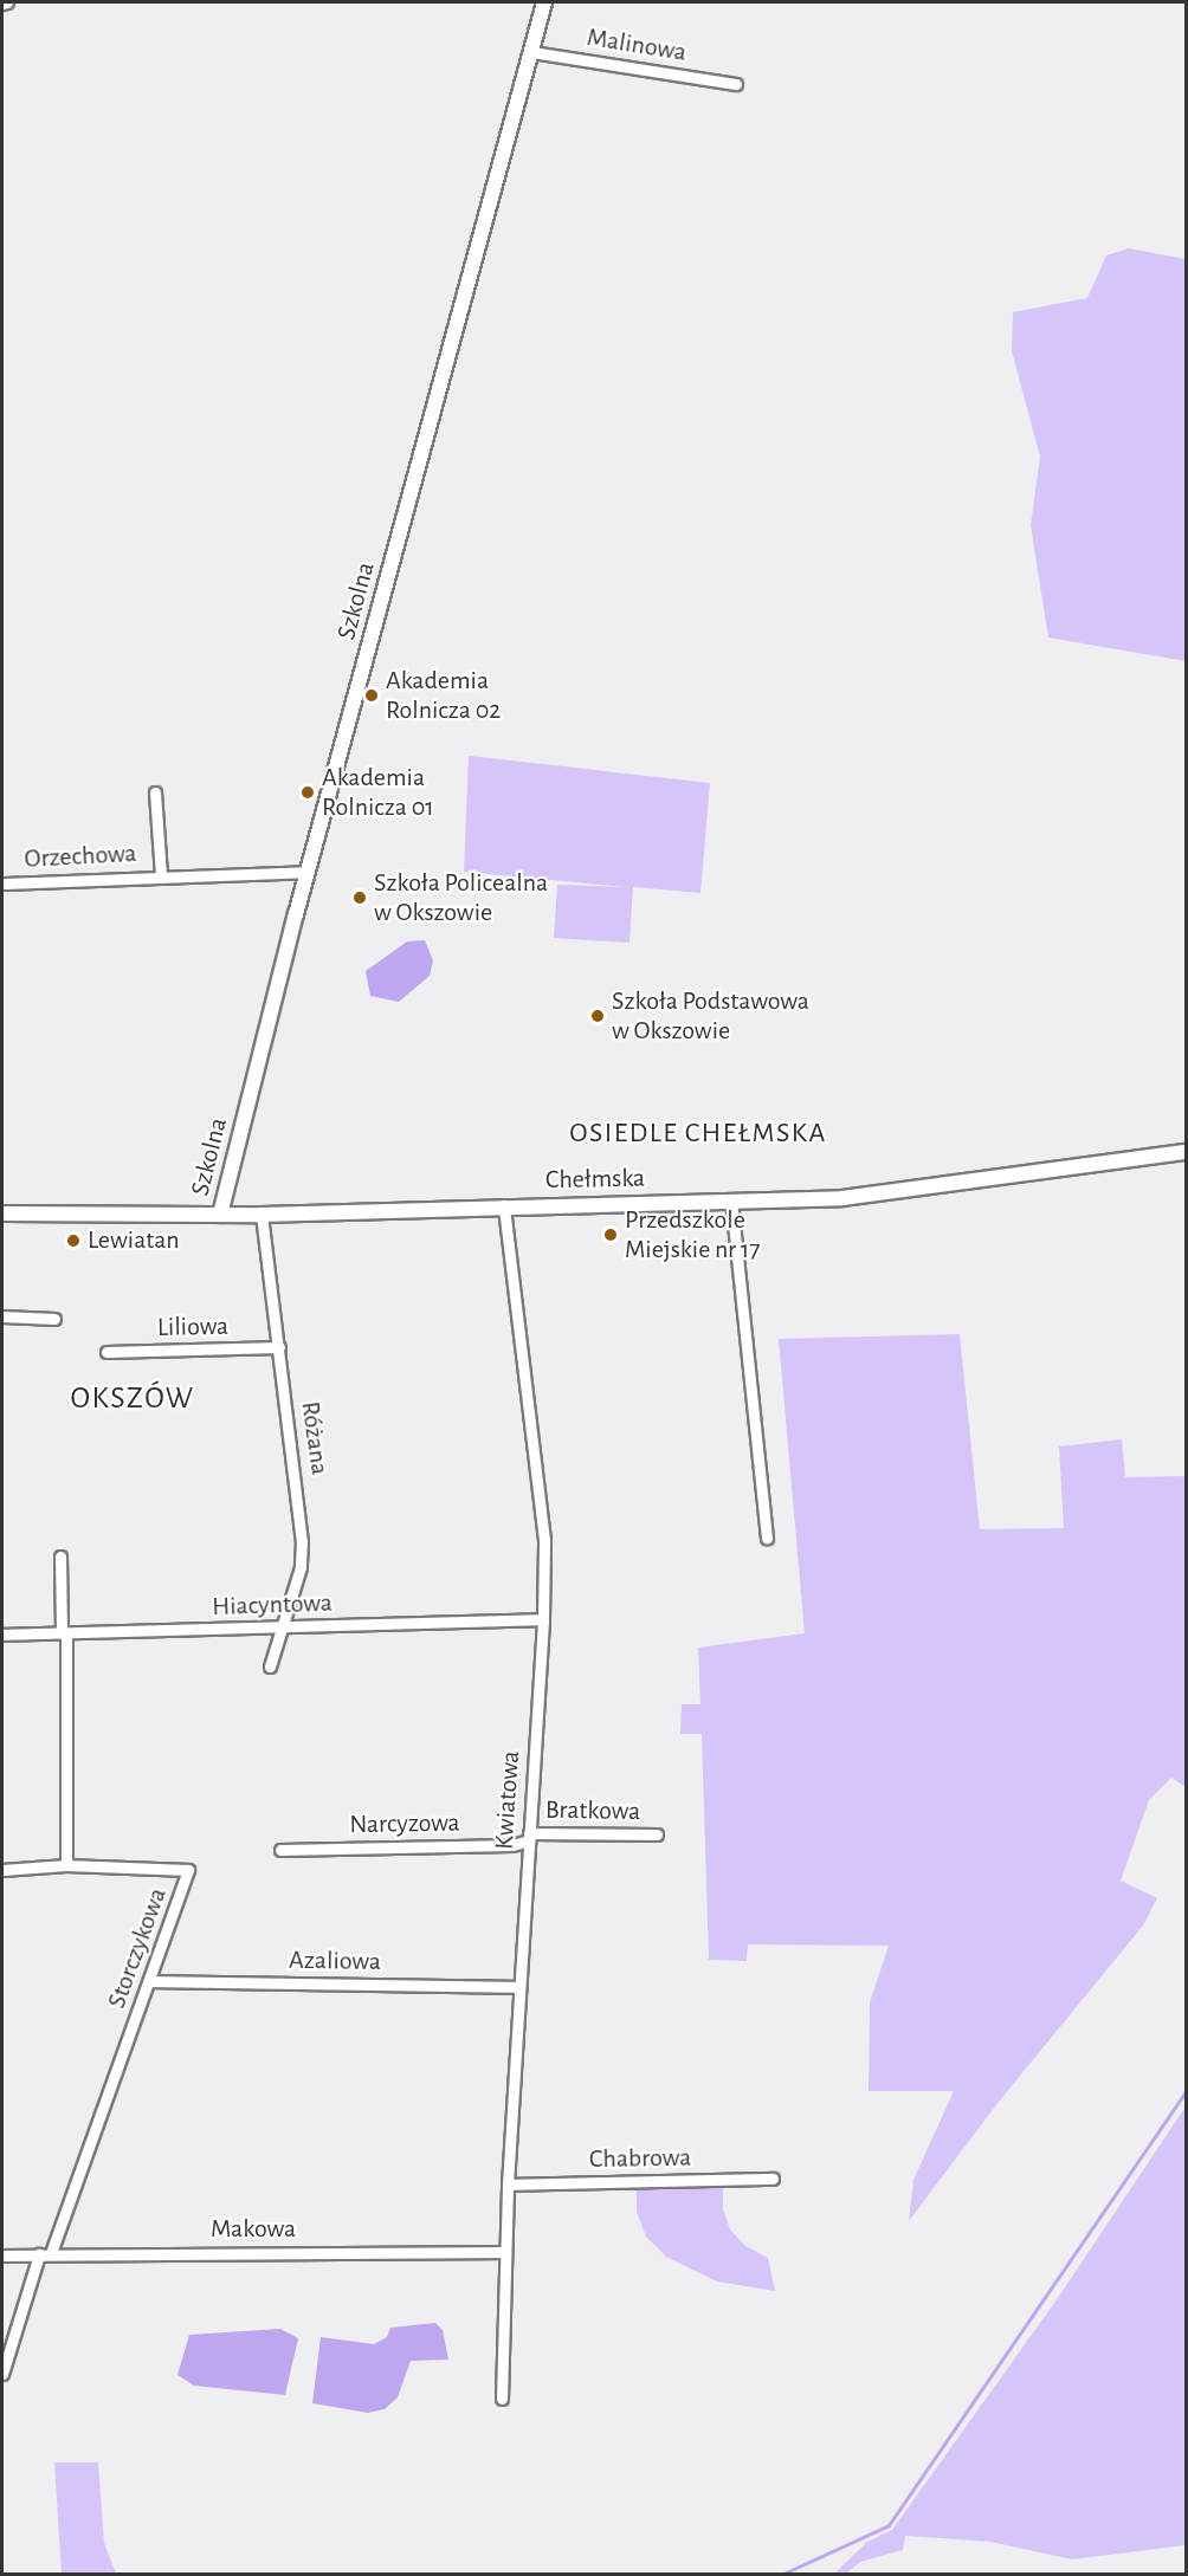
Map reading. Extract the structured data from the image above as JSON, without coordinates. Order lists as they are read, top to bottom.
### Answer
{
  "streets": {
    "street": [
      "Malinowa",
      "Szkolna",
      "Orzechowa",
      "Chełmska",
      "Liliowa",
      "Różana",
      "Hiacyntowa",
      "Kwiatowa",
      "Bratkowa",
      "Narcyzowa",
      "Storczykowa",
      "Azaliowa",
      "Chabrowa",
      "Makowa"
    ]
  },
  "crossings": [
    ["Malinowa", "Szkolna"],
    ["Szkolna", "Orzechowa"],
    ["Szkolna", "Chełmska"],
    ["Chełmska", "Różana"],
    ["Chełmska", "Kwiatowa"],
    ["Liliowa", "Różana"],
    ["Różana", "Hiacyntowa"],
    ["Hiacyntowa", "Kwiatowa"],
    ["Kwiatowa", "Bratkowa"],
    ["Kwiatowa", "Narcyzowa"],
    ["Kwiatowa", "Azaliowa"],
    ["Kwiatowa", "Chabrowa"],
    ["Kwiatowa", "Makowa"],
    ["Bratkowa", "Narcyzowa"],
    ["Storczykowa", "Azaliowa"],
    ["Storczykowa", "Makowa"]
  ],
  "districts": ["OSIEDLE CHEŁMSKA", "OKSZÓW"],
  "places": [
    "Akademia Rolnicza 02",
    "Akademia Rolnicza 01",
    "Szkoła Policealna w Okszowie",
    "Szkoła Podstawowa w Okszowie",
    "Przedszkole Miejskie nr 17",
    "Lewiatan"
  ]
}
